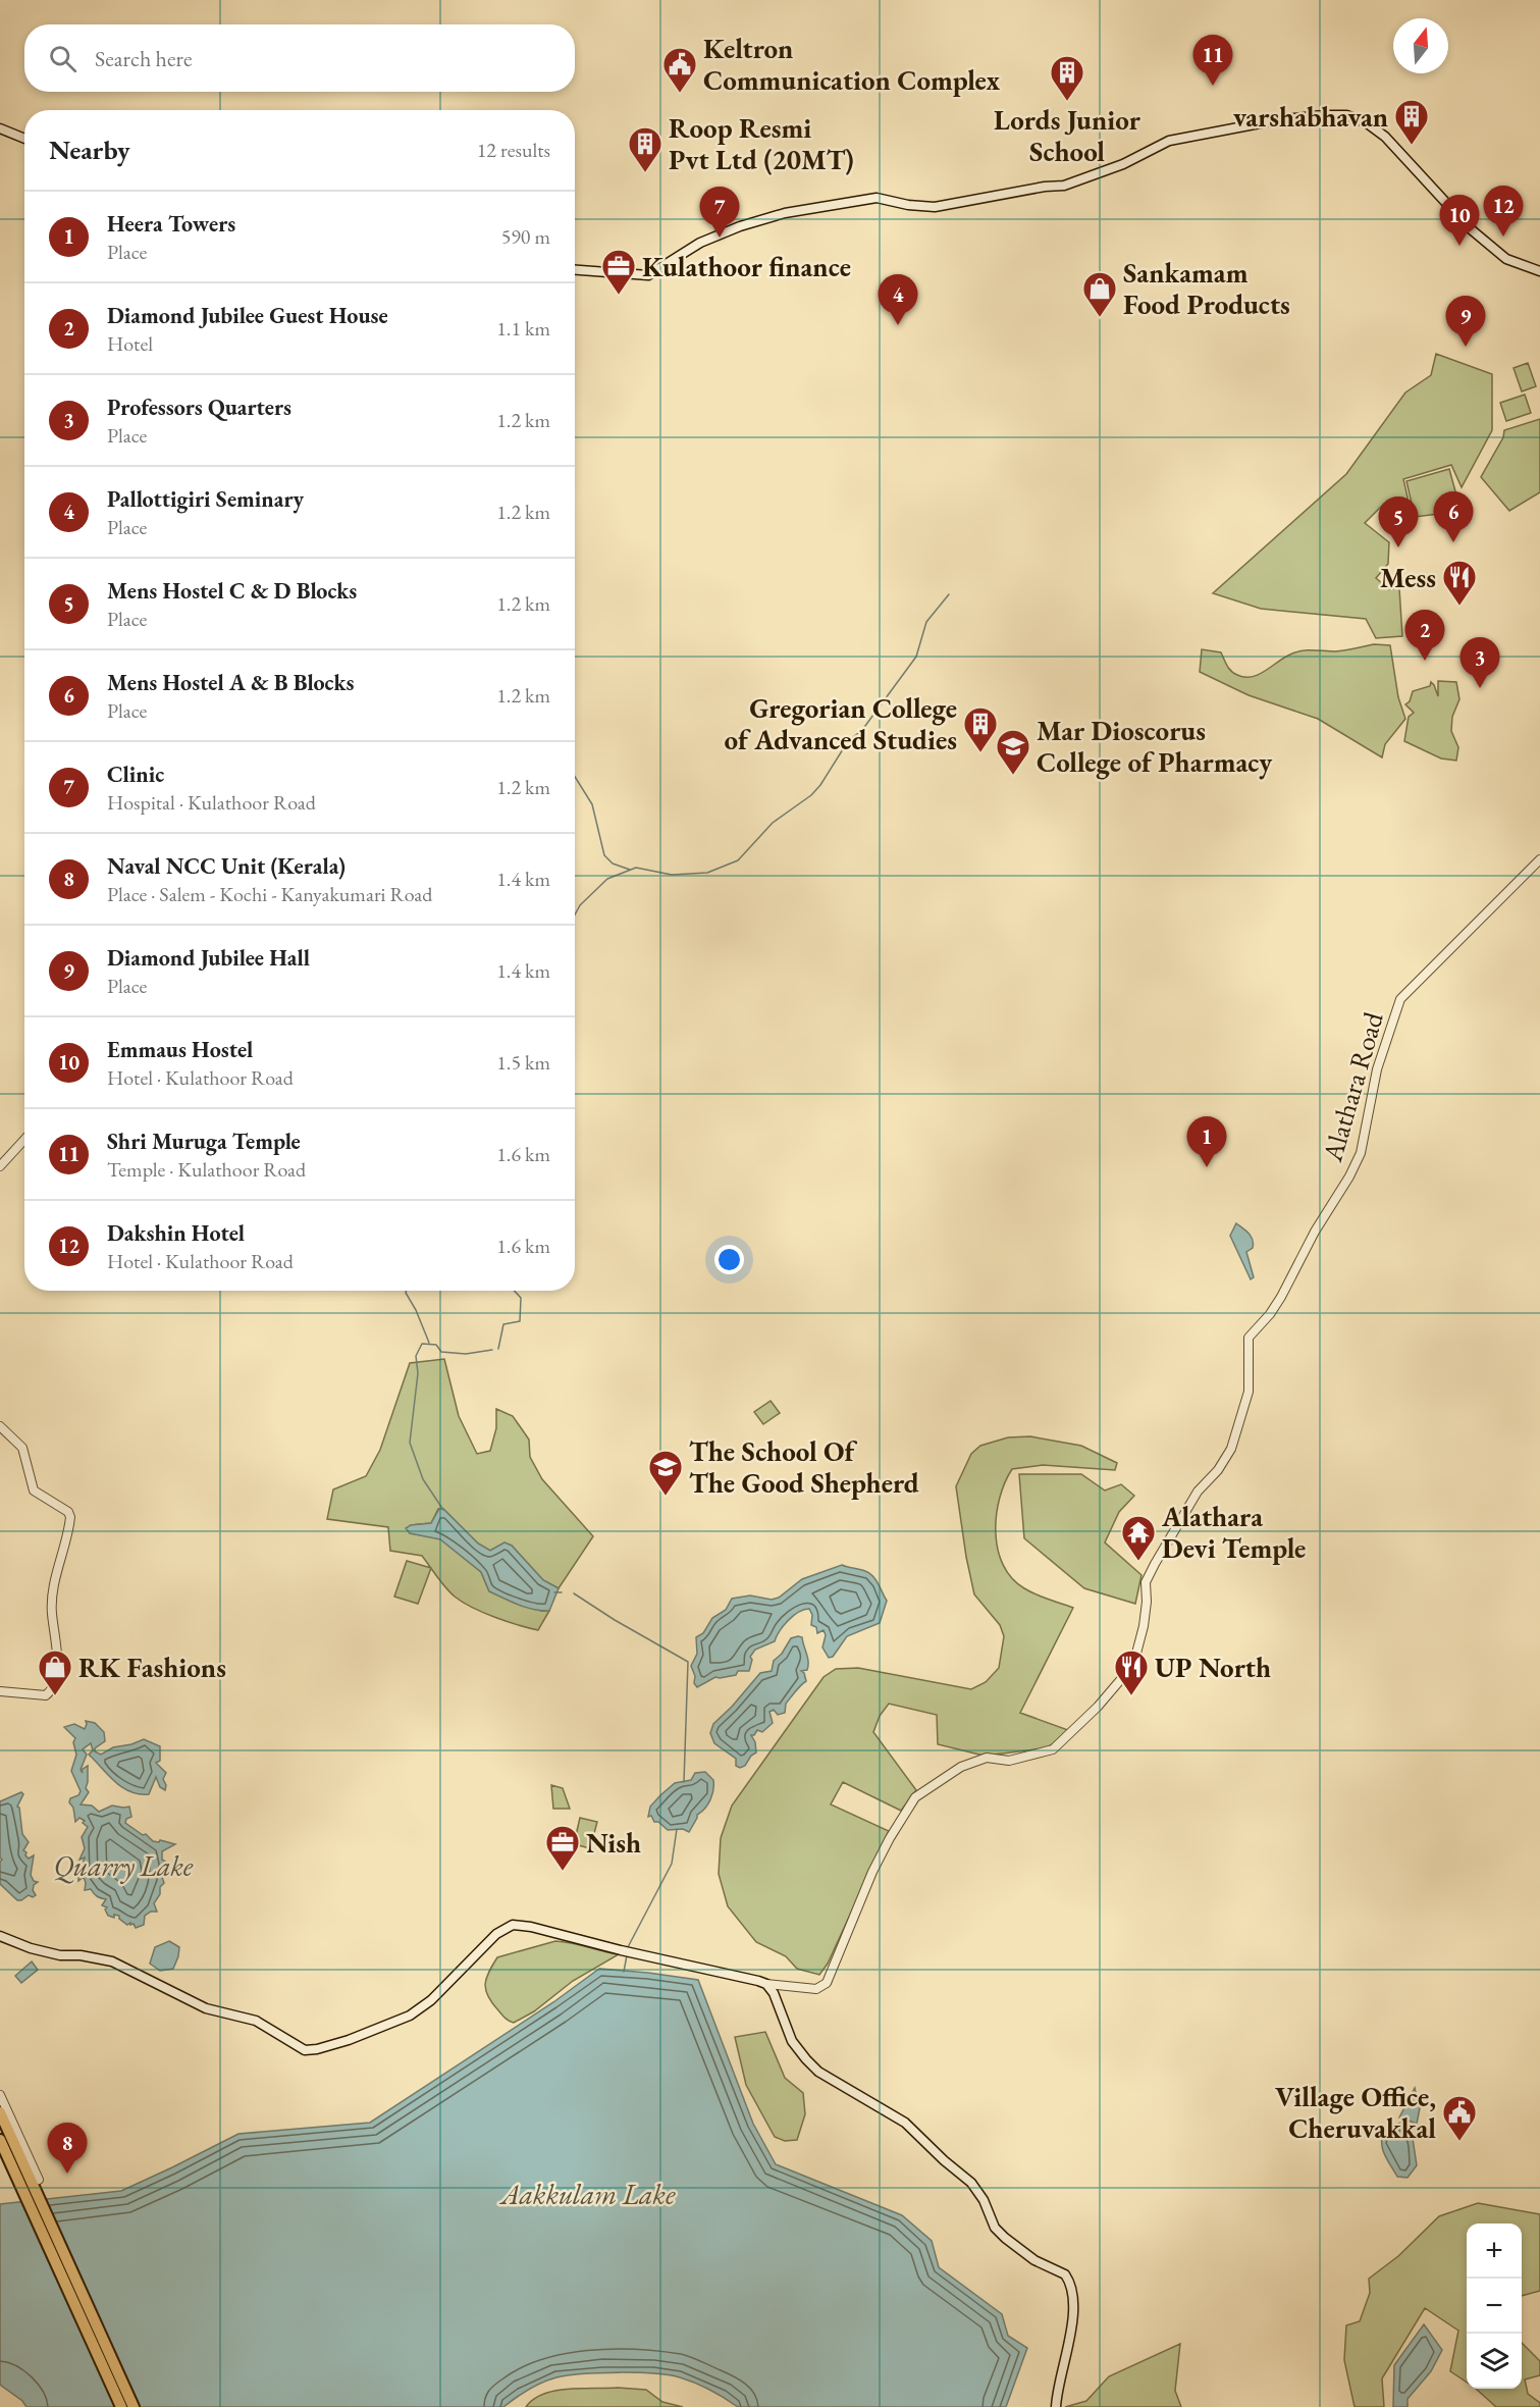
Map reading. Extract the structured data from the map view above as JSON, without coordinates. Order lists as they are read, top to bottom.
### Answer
{
  "streets": {
    "street": ["Alathara Road"]
  },
  "water": ["Quarry Lake", "Aakkulam Lake"],
  "places": {
    "public building": ["Keltron Communication Complex", "Village Office, Cheruvakkal"],
    "building": [
      "Lords Junior School",
      "varshabhavan",
      "Roop Resmi Pvt Ltd (20MT)",
      "Gregorian College of Advanced Studies"
    ],
    "office": ["Kulathoor finance", "Nish"],
    "shop": ["Sankamam Food Products", "RK Fashions"],
    "restaurant": ["Mess", "UP North"],
    "school or university": ["Mar Dioscorus College of Pharmacy", "The School Of The Good Shepherd"],
    "temple": ["Alathara Devi Temple"]
  },
  "north": "top",
  "page": {
    "search": "Search here",
    "pins": [
      "11",
      "12",
      "7",
      "10",
      "4",
      "9",
      "6",
      "5",
      "2",
      "3",
      "1",
      "8"
    ],
    "heading": ["Nearby", "12 results"],
    "list": [
      {
        "mark": "1",
        "name": "Heera Towers",
        "note": "Place",
        "value": "590 m"
      },
      {
        "mark": "2",
        "name": "Diamond Jubilee Guest House",
        "note": "Hotel",
        "value": "1.1 km"
      },
      {
        "mark": "3",
        "name": "Professors Quarters",
        "note": "Place",
        "value": "1.2 km"
      },
      {
        "mark": "4",
        "name": "Pallottigiri Seminary",
        "note": "Place",
        "value": "1.2 km"
      },
      {
        "mark": "5",
        "name": "Mens Hostel C & D Blocks",
        "note": "Place",
        "value": "1.2 km"
      },
      {
        "mark": "6",
        "name": "Mens Hostel A & B Blocks",
        "note": "Place",
        "value": "1.2 km"
      },
      {
        "mark": "7",
        "name": "Clinic",
        "note": "Hospital · Kulathoor Road",
        "value": "1.2 km"
      },
      {
        "mark": "8",
        "name": "Naval NCC Unit (Kerala)",
        "note": "Place · Salem - Kochi - Kanyakumari Road",
        "value": "1.4 km"
      },
      {
        "mark": "9",
        "name": "Diamond Jubilee Hall",
        "note": "Place",
        "value": "1.4 km"
      },
      {
        "mark": "10",
        "name": "Emmaus Hostel",
        "note": "Hotel · Kulathoor Road",
        "value": "1.5 km"
      },
      {
        "mark": "11",
        "name": "Shri Muruga Temple",
        "note": "Temple · Kulathoor Road",
        "value": "1.6 km"
      },
      {
        "mark": "12",
        "name": "Dakshin Hotel",
        "note": "Hotel · Kulathoor Road",
        "value": "1.6 km"
      }
    ],
    "map_buttons": ["+", "−"]
  }
}
